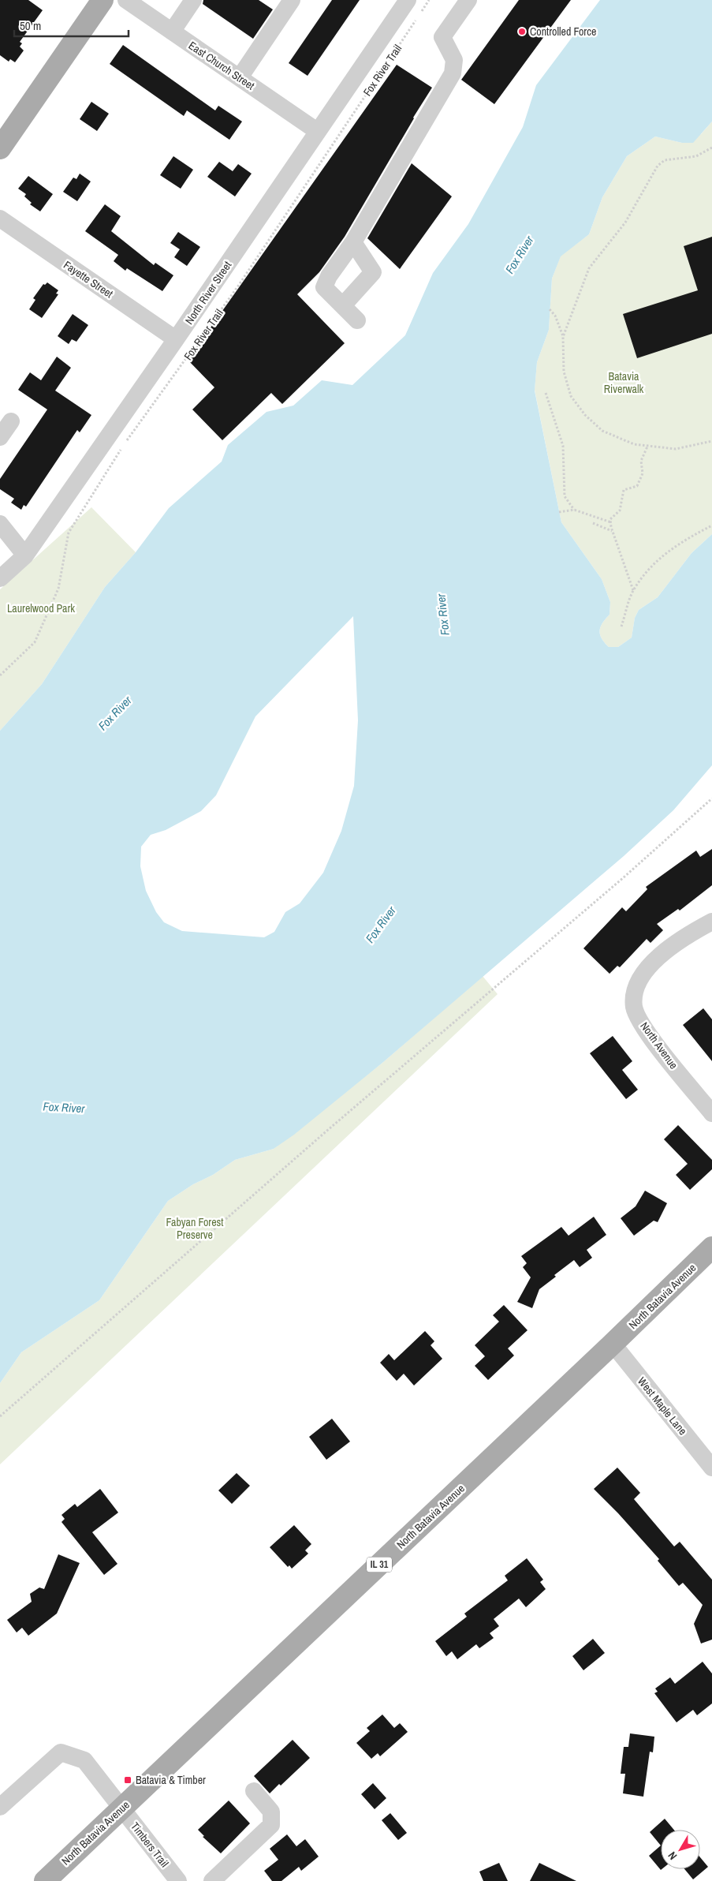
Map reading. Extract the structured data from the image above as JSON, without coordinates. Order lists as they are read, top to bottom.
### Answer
{
  "streets": {
    "main road": ["North Batavia Avenue", "IL 31"],
    "street": [
      "East Church Street",
      "Fayette Street",
      "North River Street",
      "North Avenue",
      "West Maple Lane",
      "Timbers Trail"
    ],
    "path": ["Fox River Trail"]
  },
  "crossings": [
    ["East Church Street", "North River Street"],
    ["Fayette Street", "North River Street"],
    ["North Batavia Avenue", "West Maple Lane"],
    ["North Batavia Avenue", "Timbers Trail"]
  ],
  "water": ["Fox River"],
  "parks": ["Batavia Riverwalk", "Laurelwood Park", "Fabyan Forest Preserve"],
  "places": {
    "other": ["Controlled Force"],
    "transit": ["Batavia & Timber"]
  },
  "scale_bar": "50 m",
  "north": "bottom left"
}
